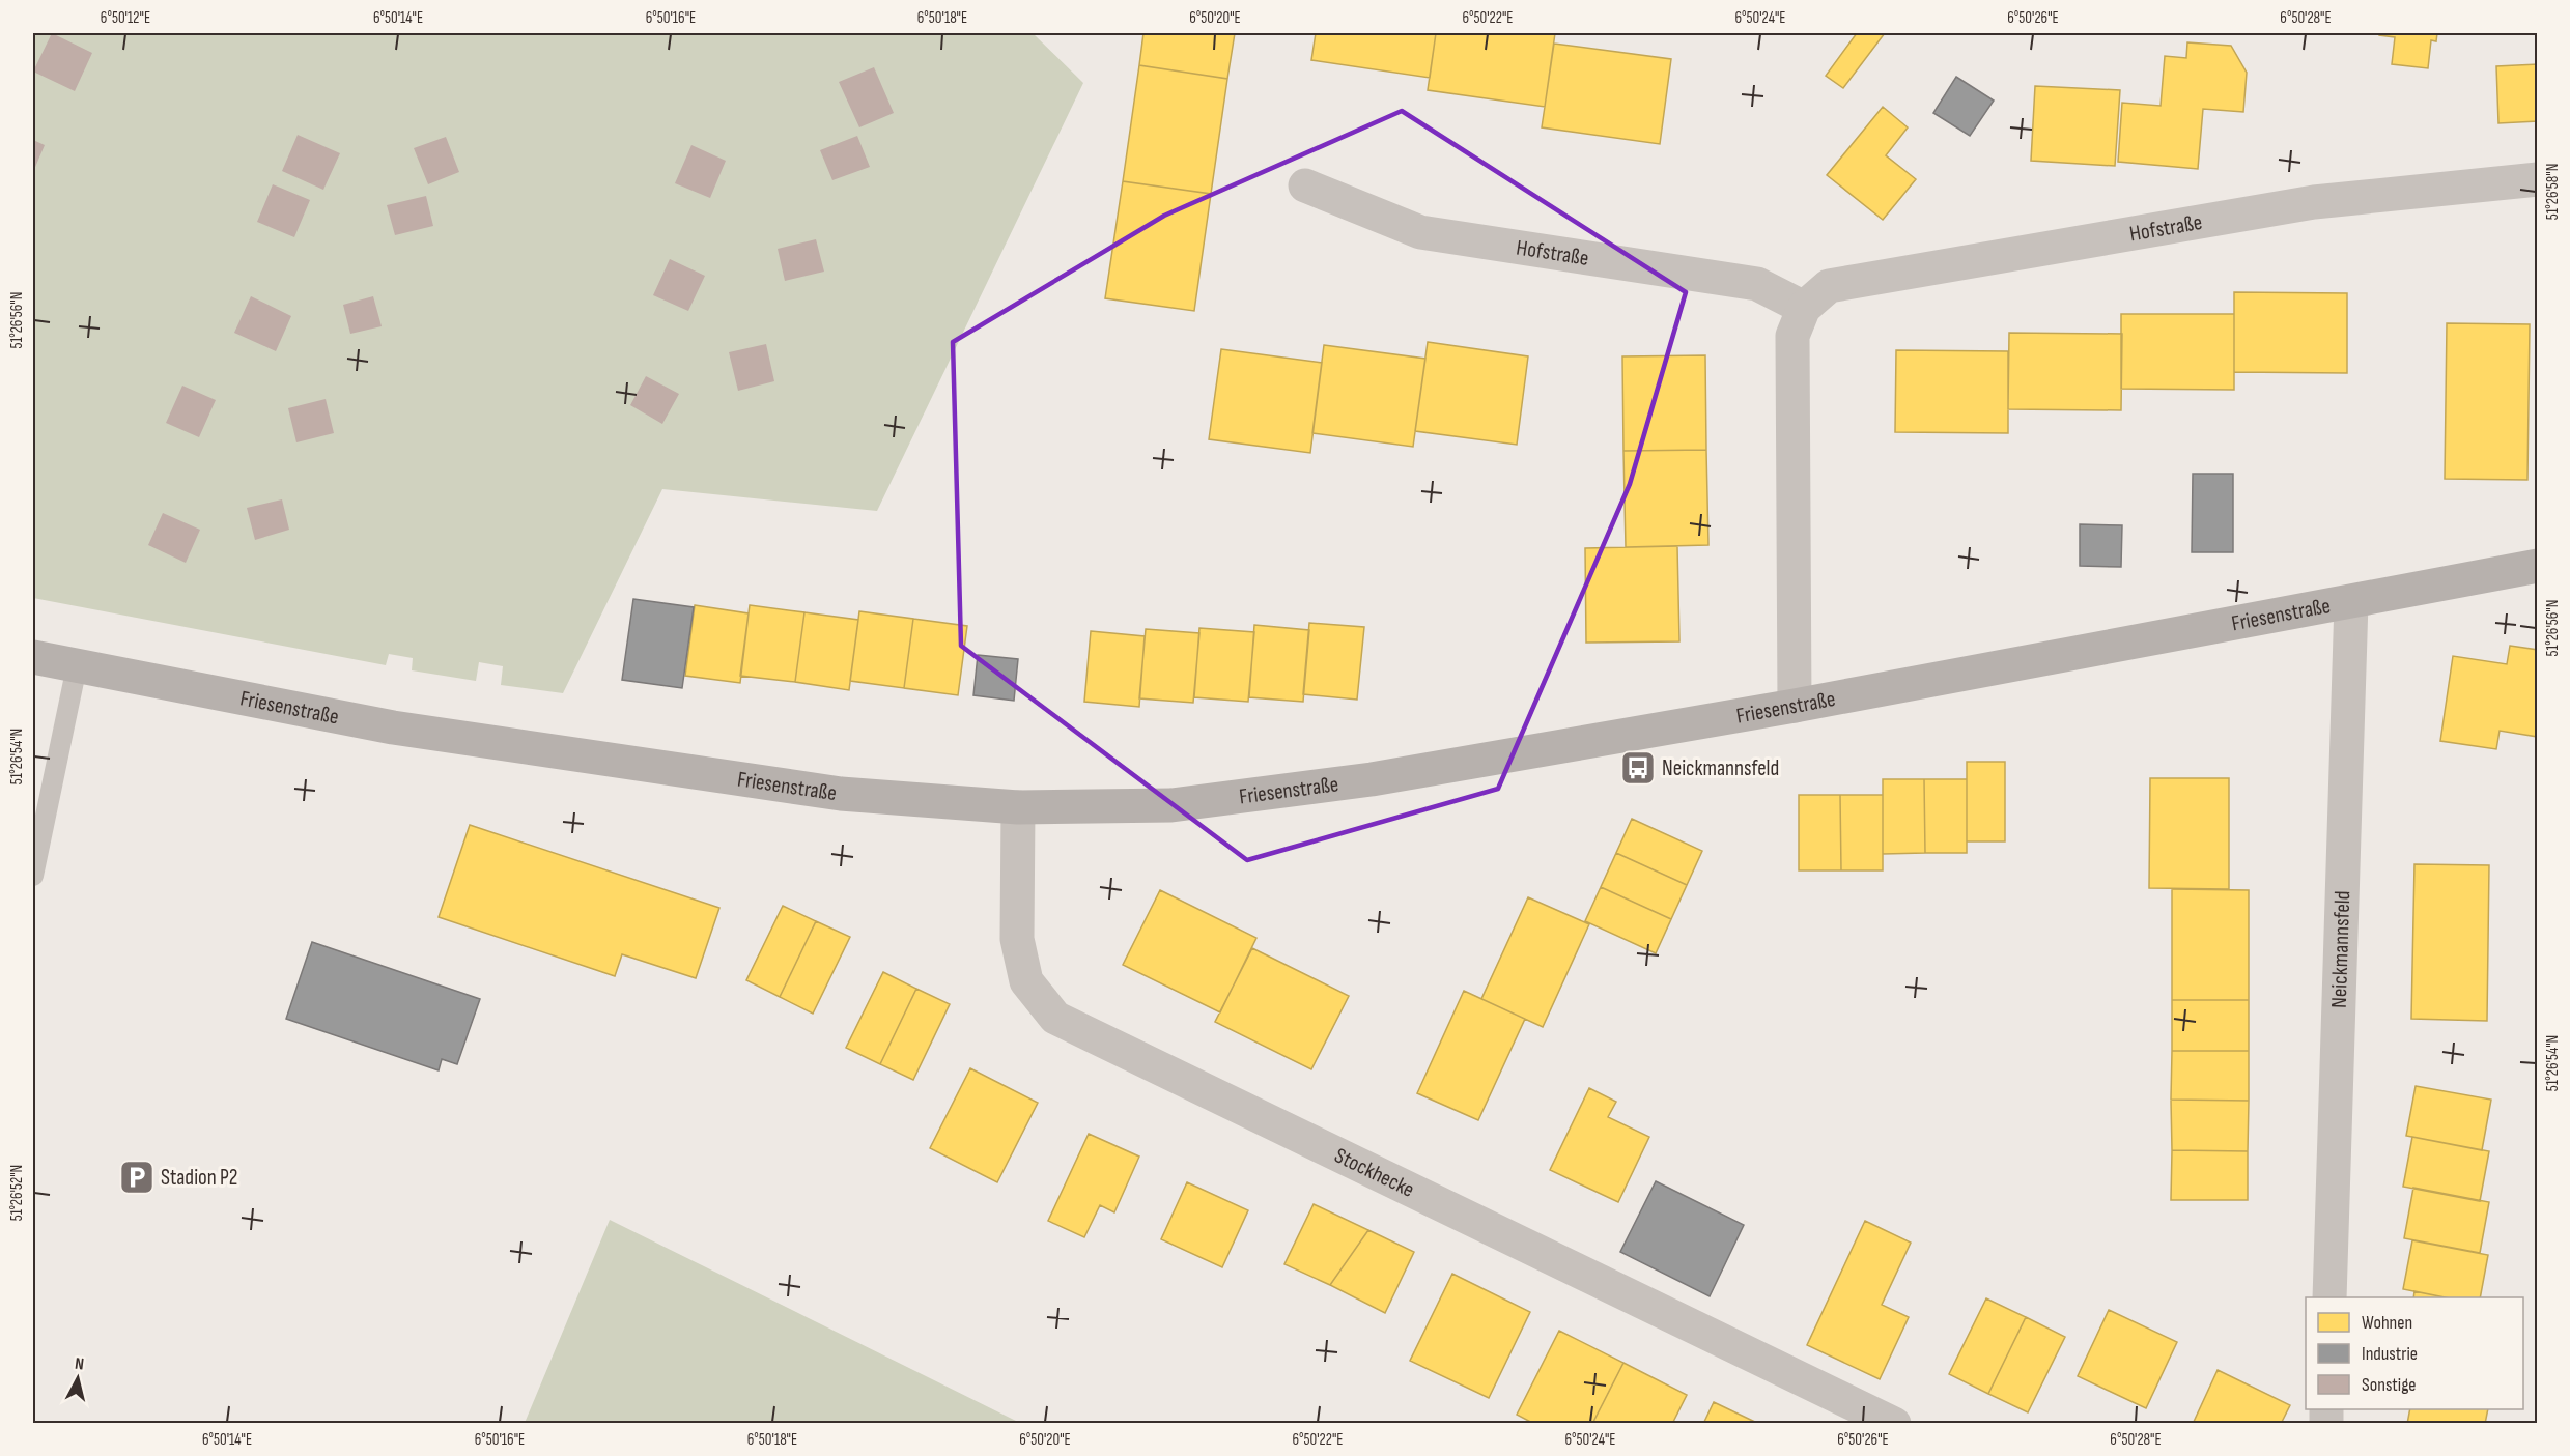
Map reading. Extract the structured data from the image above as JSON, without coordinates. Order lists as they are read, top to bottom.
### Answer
{
  "streets": {
    "street": [
      "Hofstraße",
      "Friesenstraße",
      "Neickmannsfeld",
      "Stockhecke"
    ]
  },
  "crossings": [
    ["Hofstraße", "Friesenstraße"],
    ["Friesenstraße", "Neickmannsfeld"],
    ["Friesenstraße", "Stockhecke"]
  ],
  "places": {
    "bus stop": ["Neickmannsfeld"],
    "parking": ["Stadion P2"]
  },
  "legend": ["Wohnen", "Industrie", "Sonstige"],
  "north": "top",
  "coordinates": [
    "6°50'12\"E",
    "6°50'14\"E",
    "6°50'16\"E",
    "6°50'18\"E",
    "6°50'20\"E",
    "6°50'22\"E",
    "6°50'24\"E",
    "6°50'26\"E",
    "6°50'28\"E",
    "51°26'58\"N",
    "51°26'56\"N",
    "51°26'54\"N",
    "51°26'52\"N"
  ]
}
